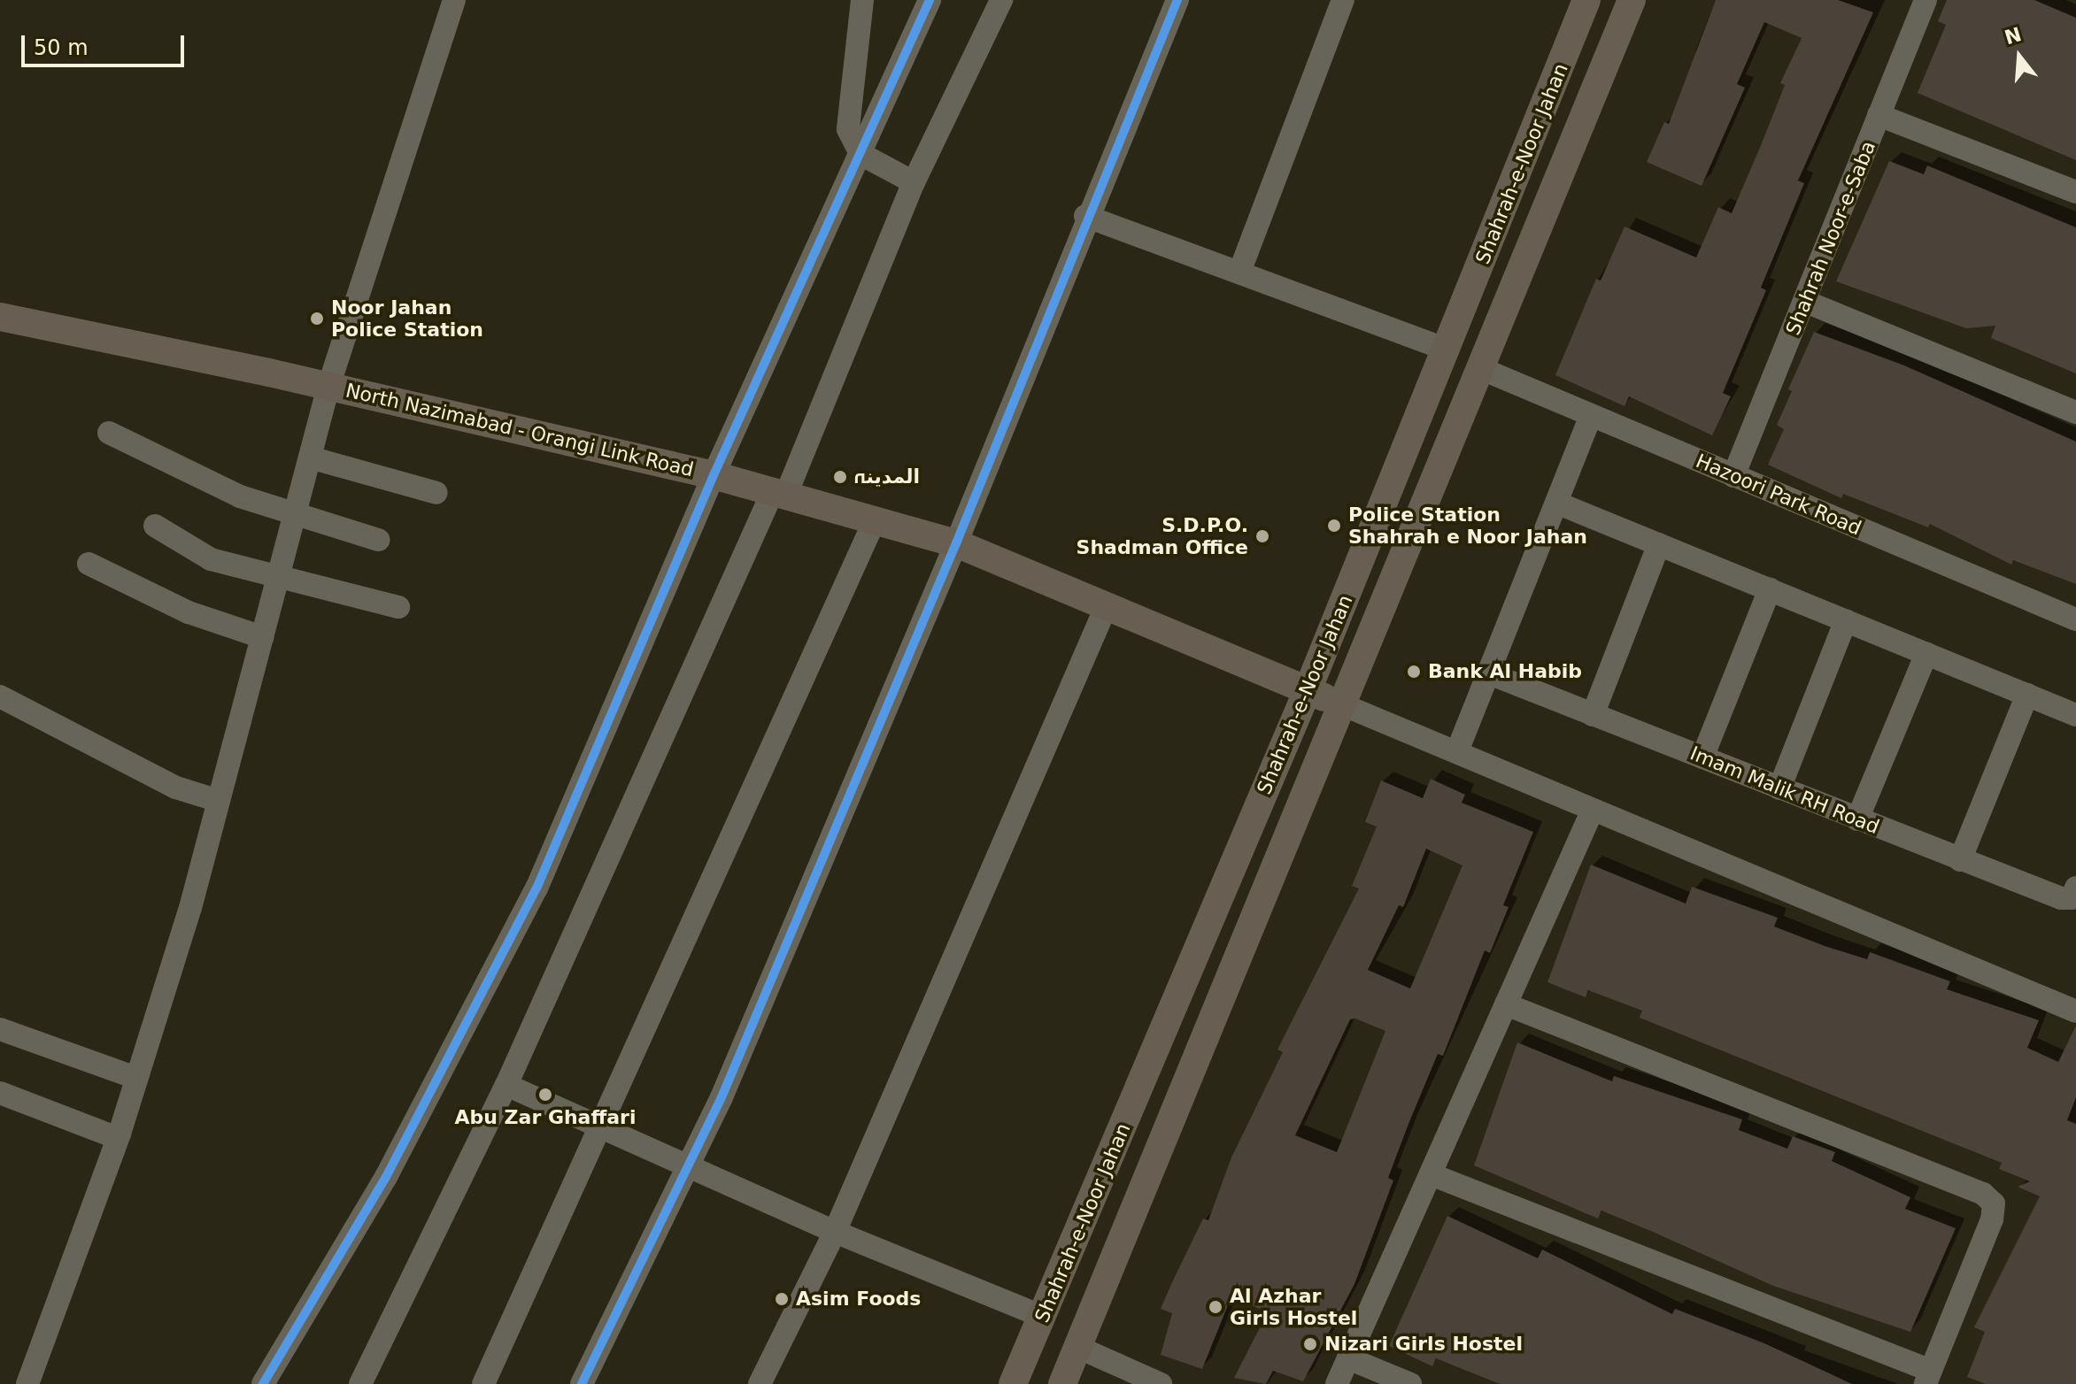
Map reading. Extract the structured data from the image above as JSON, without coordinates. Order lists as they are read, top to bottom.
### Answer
{
  "streets": {
    "main road": ["Shahrah-e-Noor Jahan", "North Nazimabad - Orangi Link Road"],
    "street": ["Shahrah Noor-e-Saba", "Hazoori Park Road", "Imam Malik RH Road"]
  },
  "crossings": [
    ["Shahrah-e-Noor Jahan", "North Nazimabad - Orangi Link Road"],
    ["Shahrah-e-Noor Jahan", "Hazoori Park Road"],
    ["Shahrah Noor-e-Saba", "Hazoori Park Road"]
  ],
  "places": [
    "Noor Jahan Police Station",
    "المدینہ",
    "Police Station Shahrah e Noor Jahan",
    "S.D.P.O. Shadman Office",
    "Bank Al Habib",
    "Abu Zar Ghaffari",
    "Asim Foods",
    "Al Azhar Girls Hostel",
    "Nizari Girls Hostel"
  ],
  "scale_bar": "50 m",
  "north": "top"
}
